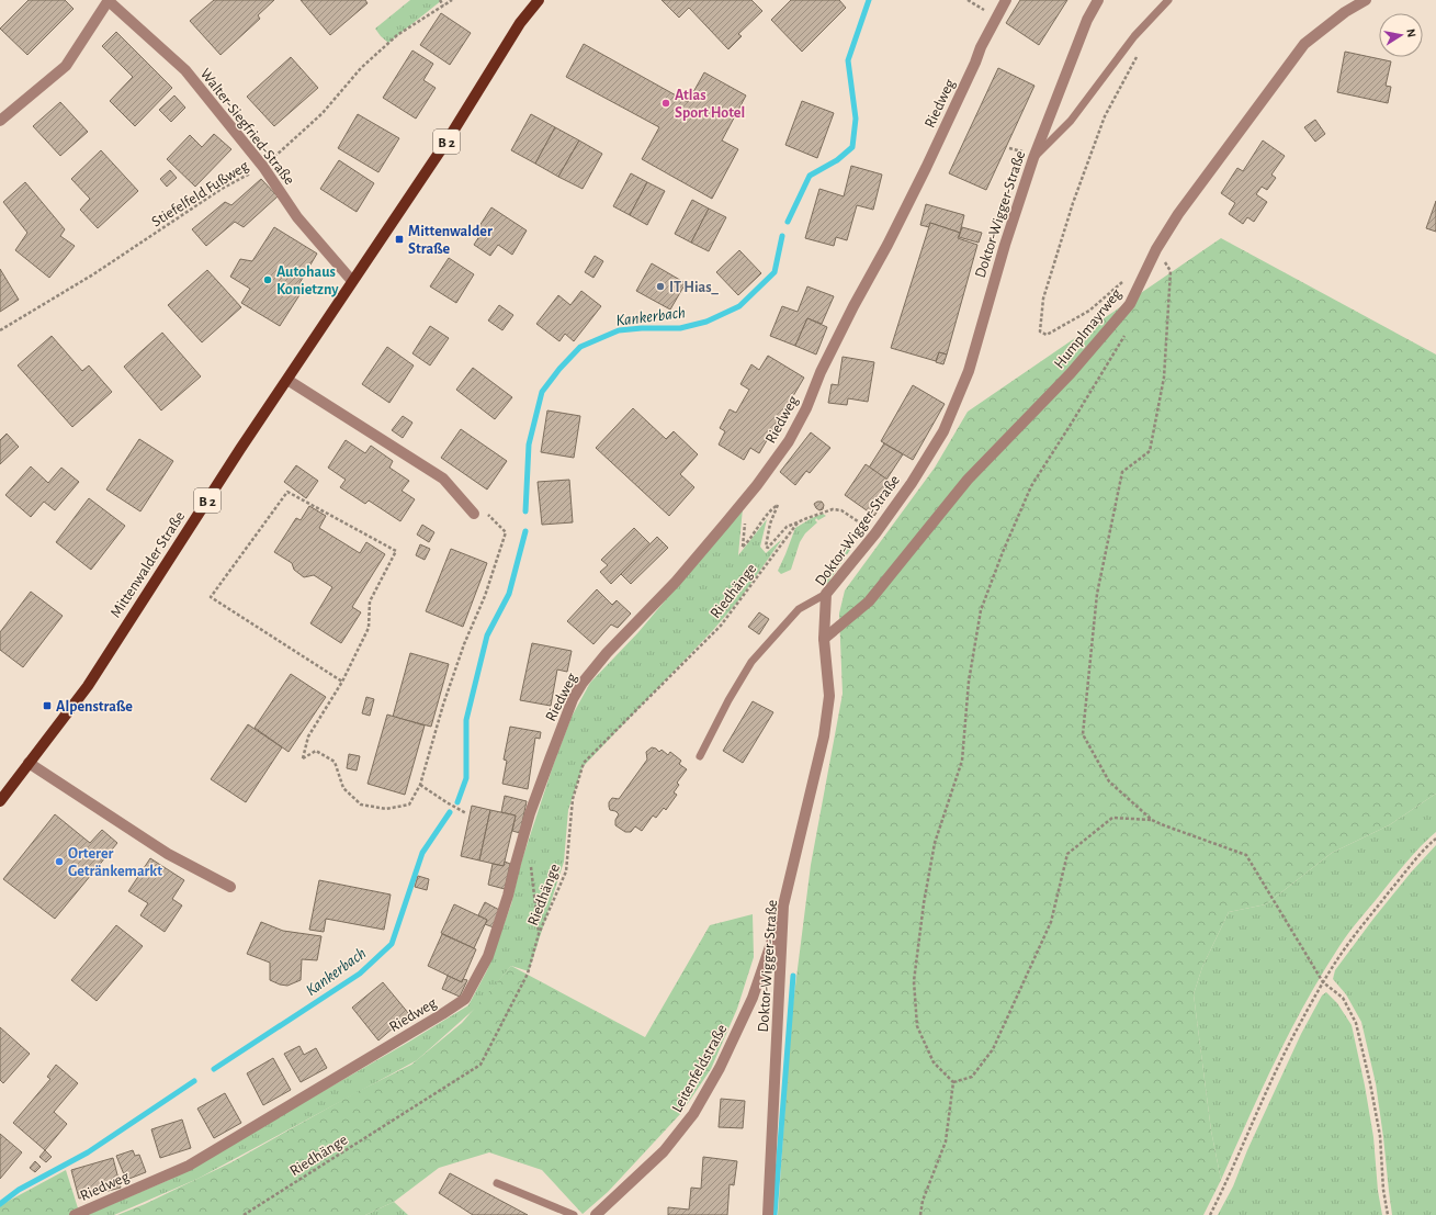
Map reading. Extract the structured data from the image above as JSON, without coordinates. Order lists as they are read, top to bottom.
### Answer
{
  "streets": {
    "main road": ["B 2", "Mittenwalder Straße"],
    "street": [
      "Riedweg",
      "Walter-Siegfried-Straße",
      "Doktor-Wigger-Straße",
      "Humplmayrweg",
      "Leitenfeldstraße"
    ],
    "path": ["Stiefelfeld Fußweg", "Riedhänge"]
  },
  "crossings": [
    ["Walter-Siegfried-Straße", "Stiefelfeld Fußweg"],
    ["Walter-Siegfried-Straße", "Mittenwalder Straße"],
    ["Doktor-Wigger-Straße", "Humplmayrweg"],
    ["Doktor-Wigger-Straße", "Leitenfeldstraße"]
  ],
  "water": ["Kankerbach"],
  "places": {
    "other": [
      "Atlas Sport Hotel",
      "Autohaus Konietzny",
      "IT Hias_",
      "Orterer Getränkemarkt"
    ],
    "transit": ["Mittenwalder Straße", "Alpenstraße"]
  },
  "north": "right"
}
